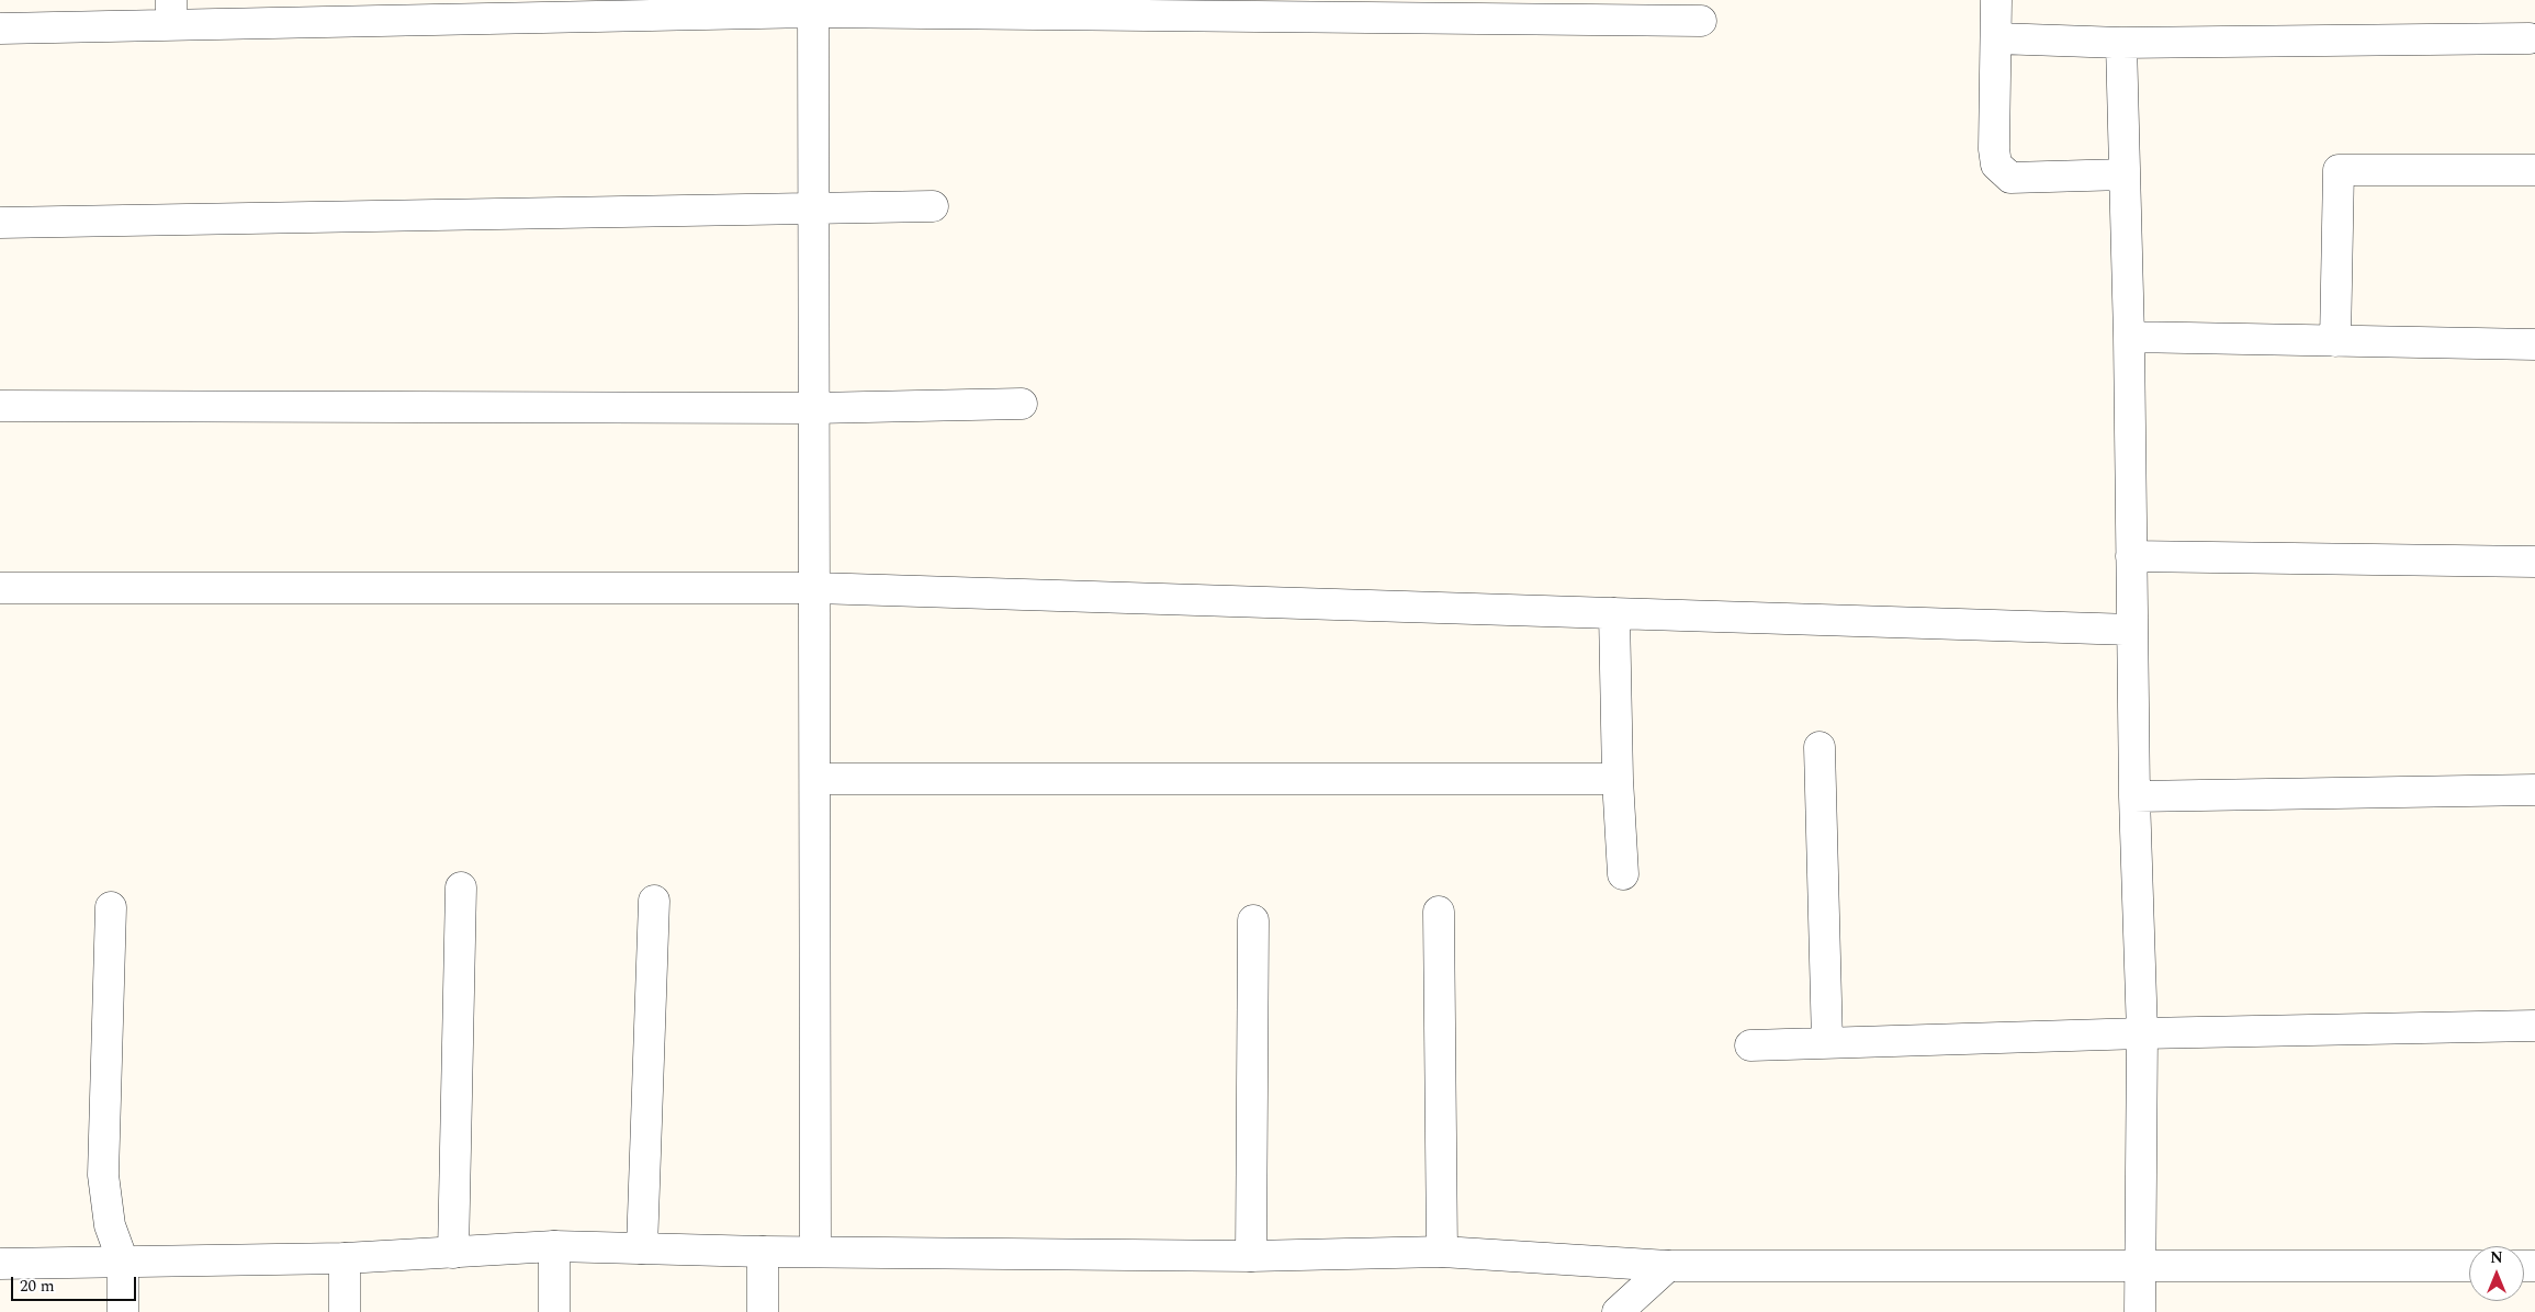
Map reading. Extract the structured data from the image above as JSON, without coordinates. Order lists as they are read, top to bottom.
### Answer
{
  "scale_bar": "20 m",
  "north": "top"
}
